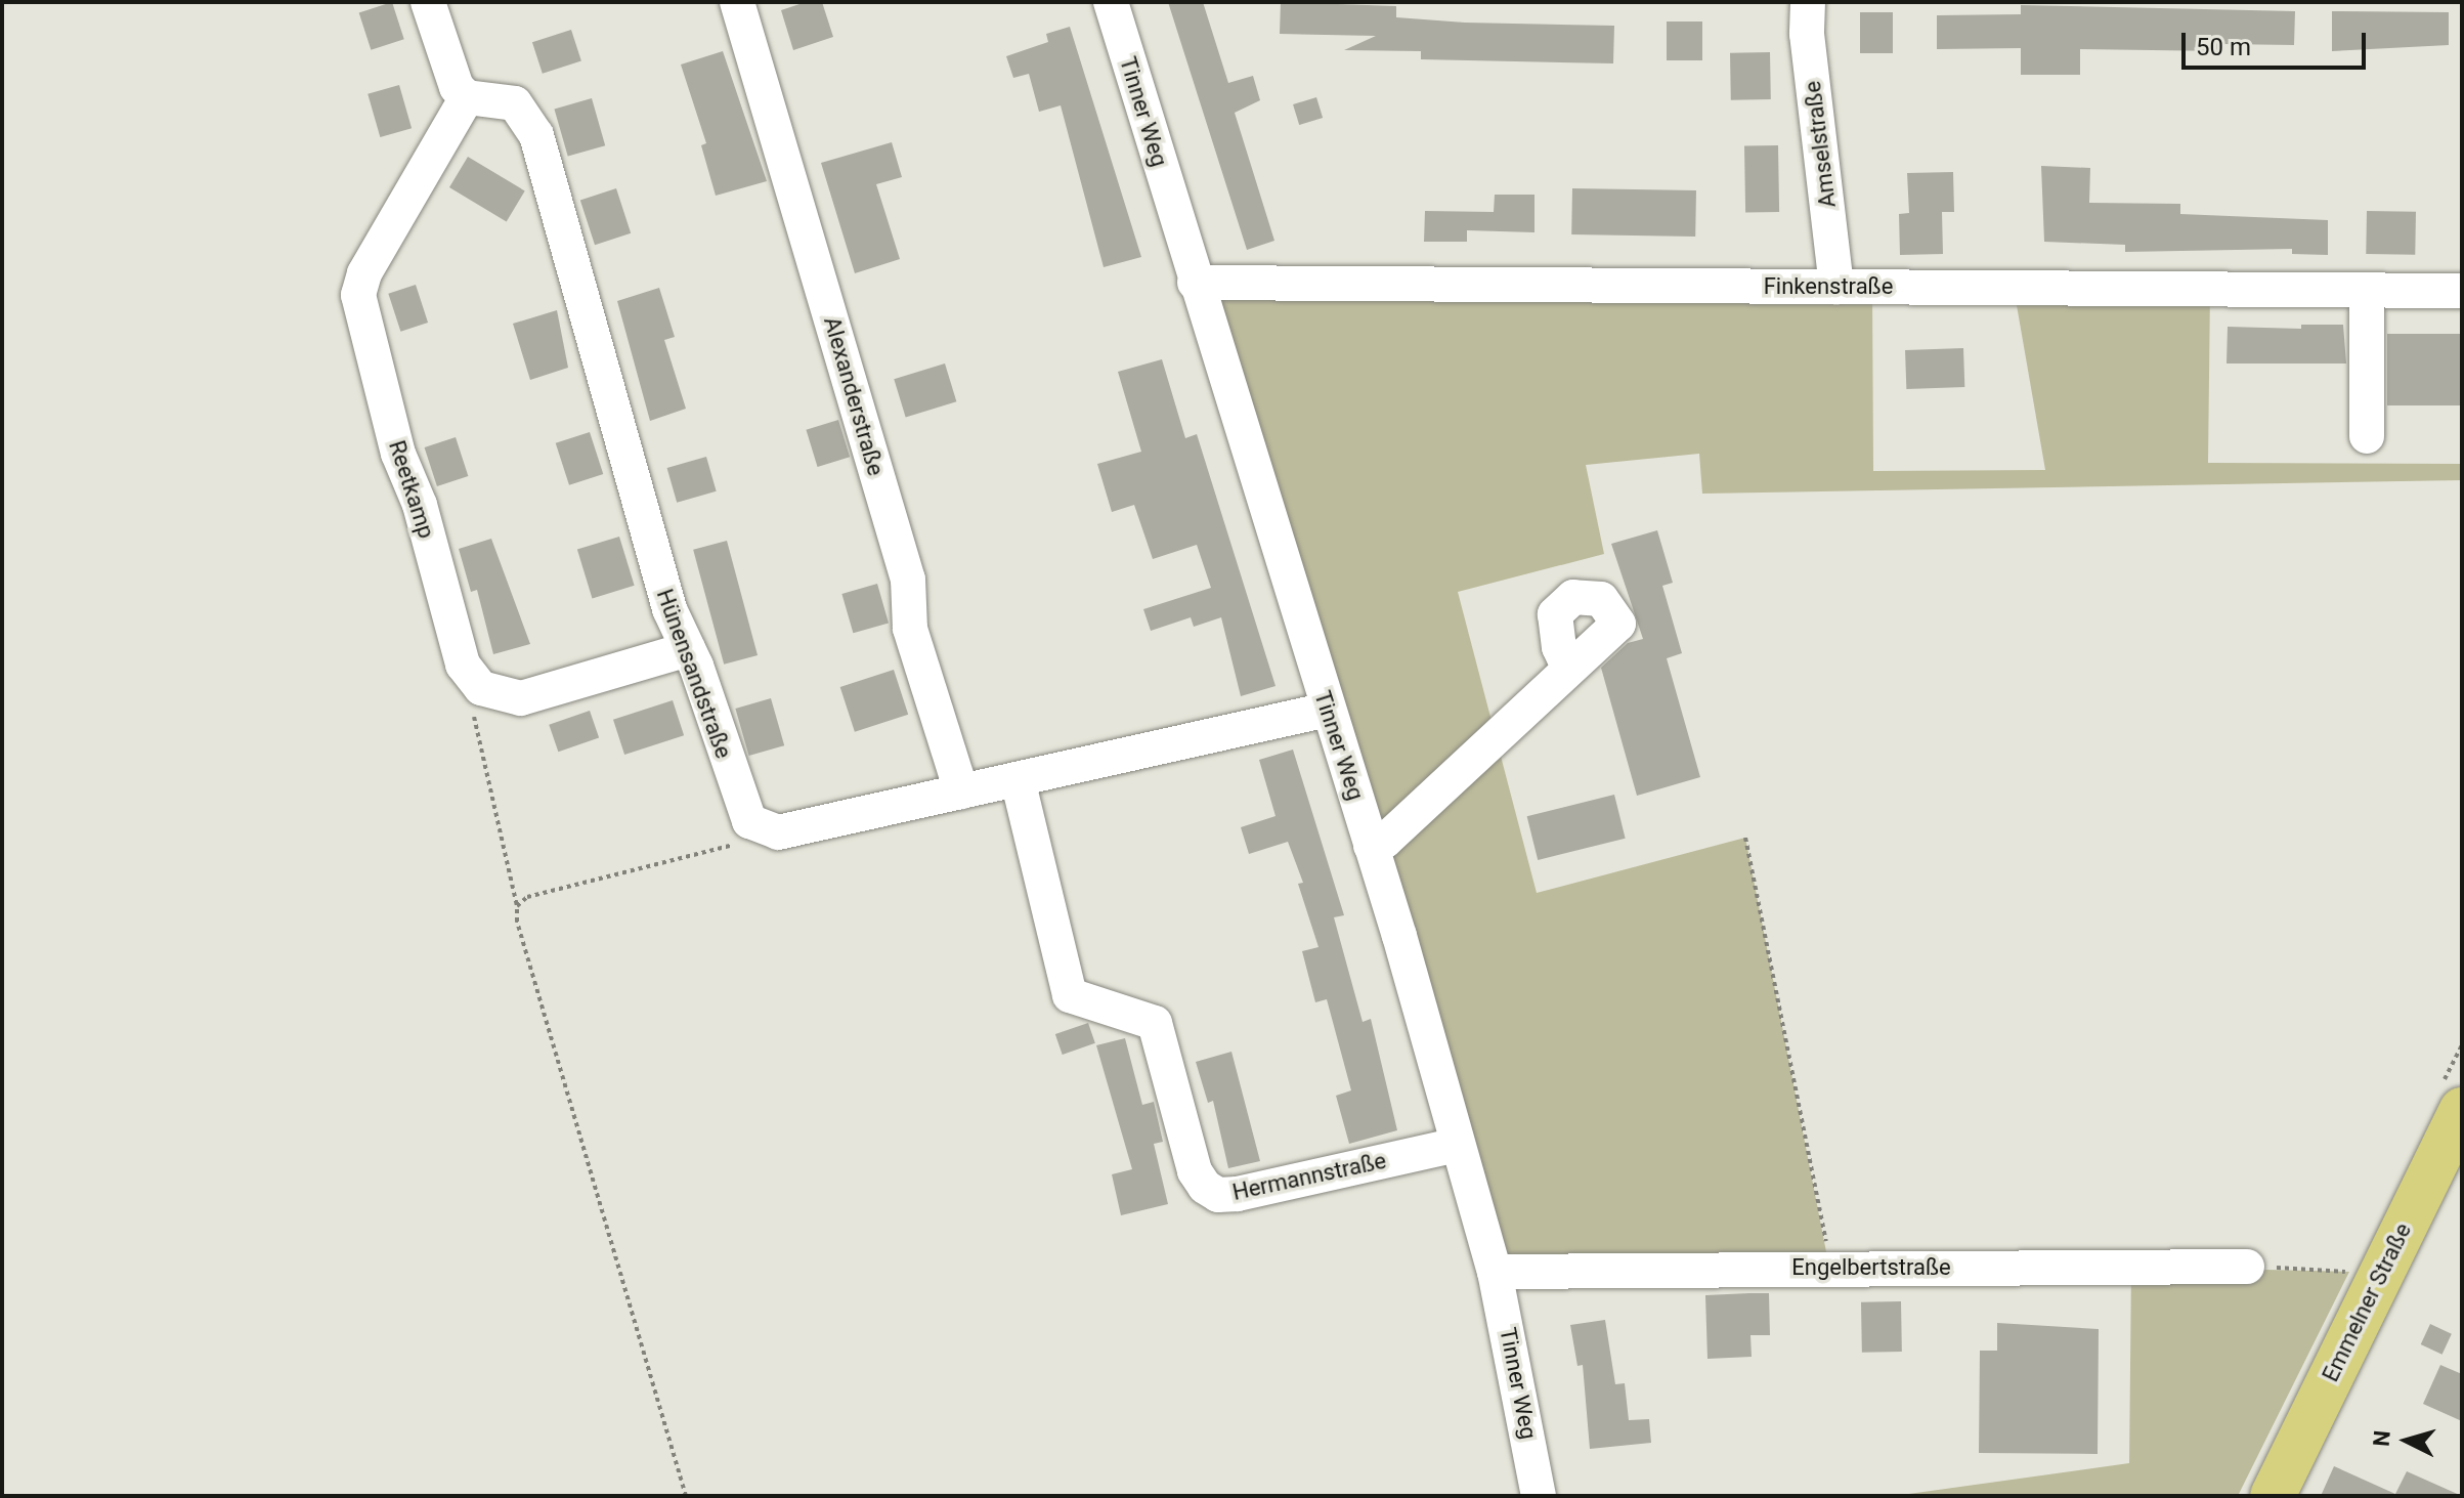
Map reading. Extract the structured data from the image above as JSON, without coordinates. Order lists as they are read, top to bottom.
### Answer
{
  "streets": {
    "main road": ["Emmelner Straße"],
    "street": [
      "Tinner Weg",
      "Amselstraße",
      "Finkenstraße",
      "Alexanderstraße",
      "Reetkamp",
      "Hünensandstraße",
      "Hermannstraße",
      "Engelbertstraße"
    ]
  },
  "crossings": [
    ["Tinner Weg", "Finkenstraße"],
    ["Tinner Weg", "Hermannstraße"],
    ["Tinner Weg", "Engelbertstraße"],
    ["Amselstraße", "Finkenstraße"],
    ["Reetkamp", "Hünensandstraße"]
  ],
  "scale_bar": "50 m",
  "north": "left"
}
